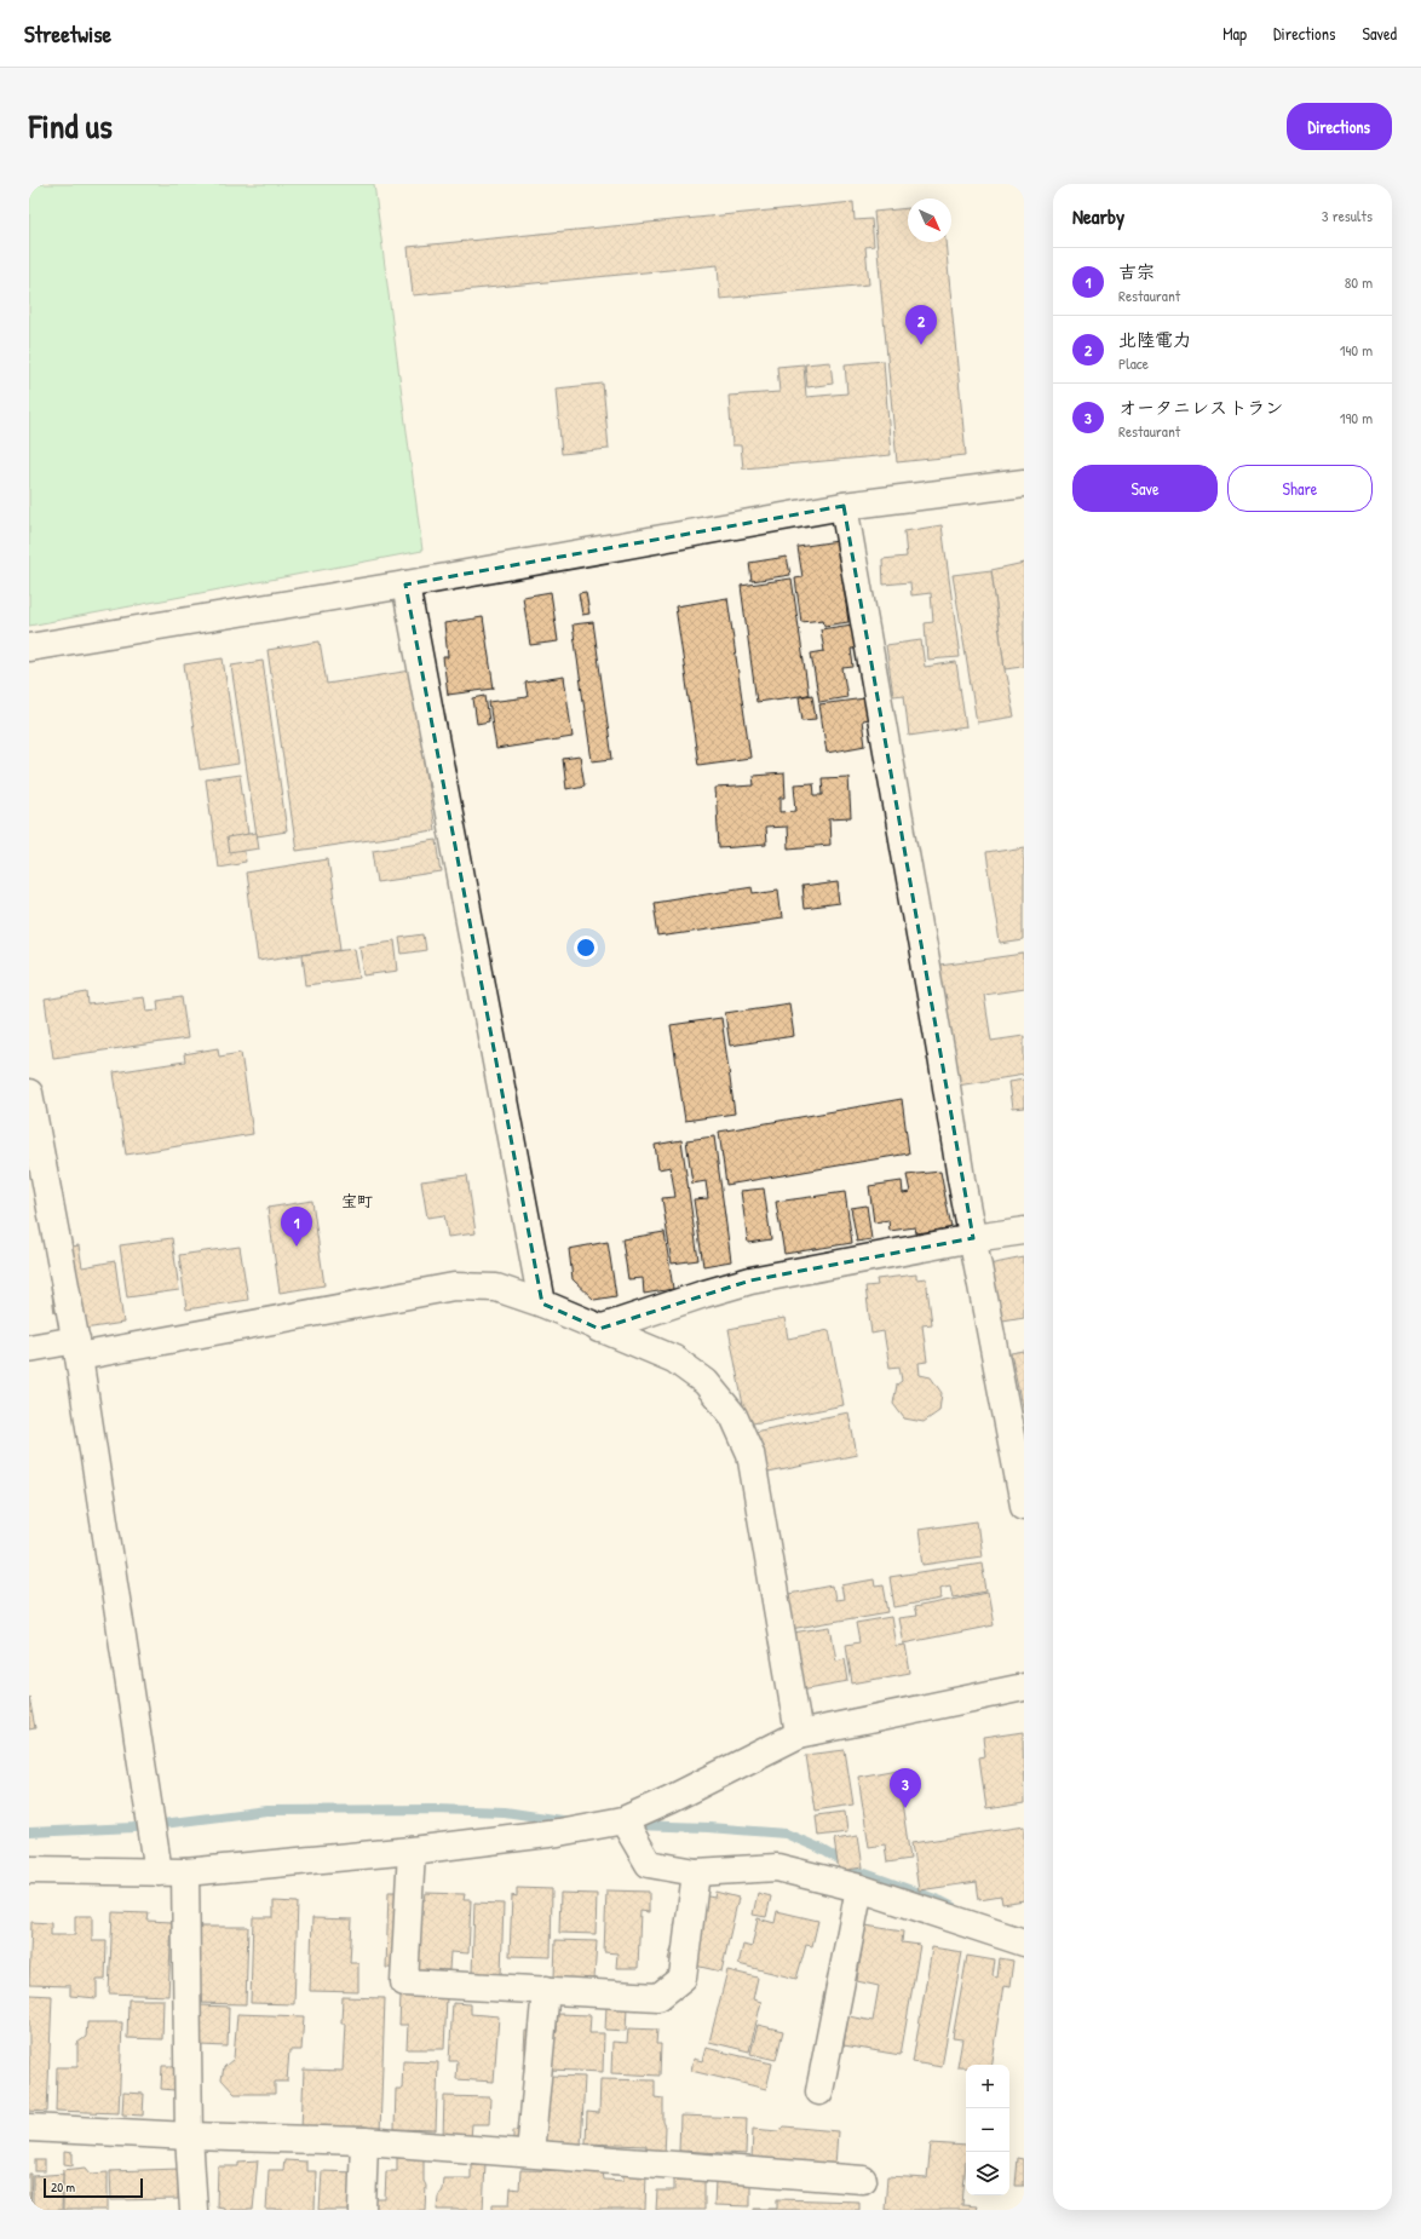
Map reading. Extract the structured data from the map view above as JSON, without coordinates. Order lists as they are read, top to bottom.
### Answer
{
  "districts": ["宝町"],
  "scale_bar": "20 m",
  "north": "bottom right",
  "page": {
    "header": "Streetwise",
    "nav": ["Map", "Directions", "Saved"],
    "title": "Find us",
    "buttons": [
      "Directions",
      ["Save", "Share"]
    ],
    "heading": ["Nearby", "3 results"],
    "list": [
      {
        "mark": "1",
        "name": "吉宗",
        "note": "Restaurant",
        "value": "80 m"
      },
      {
        "mark": "2",
        "name": "北陸電力",
        "note": "Place",
        "value": "140 m"
      },
      {
        "mark": "3",
        "name": "オータニレストラン",
        "note": "Restaurant",
        "value": "190 m"
      }
    ],
    "pins": ["2", "1", "3"],
    "map_buttons": ["+", "−"],
    "scale": "20 m"
  }
}
